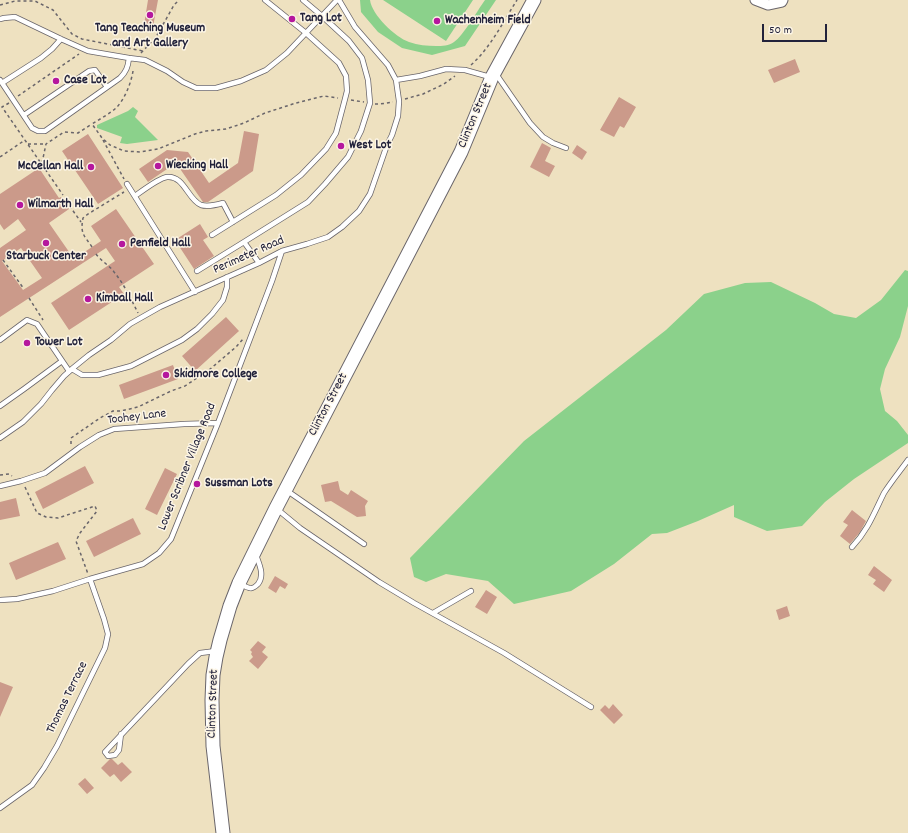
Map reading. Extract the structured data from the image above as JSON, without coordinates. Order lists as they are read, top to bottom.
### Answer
{
  "streets": {
    "street": ["Clinton Street"],
    "lane": [
      "Perimeter Road",
      "Toohey Lane",
      "Lower Scribner Village Road",
      "Thomas Terrace"
    ]
  },
  "crossings": [
    ["Perimeter Road", "Lower Scribner Village Road"],
    ["Toohey Lane", "Lower Scribner Village Road"],
    ["Lower Scribner Village Road", "Thomas Terrace"]
  ],
  "places": [
    "Tang Teaching Museum and Art Gallery",
    "Tang Lot",
    "Wachenheim Field",
    "Case Lot",
    "West Lot",
    "Wiecking Hall",
    "McCellan Hall",
    "Wilmarth Hall",
    "Starbuck Center",
    "Penfield Hall",
    "Kimball Hall",
    "Tower Lot",
    "Skidmore College",
    "Sussman Lots"
  ],
  "scale_bar": "50 m"
}
